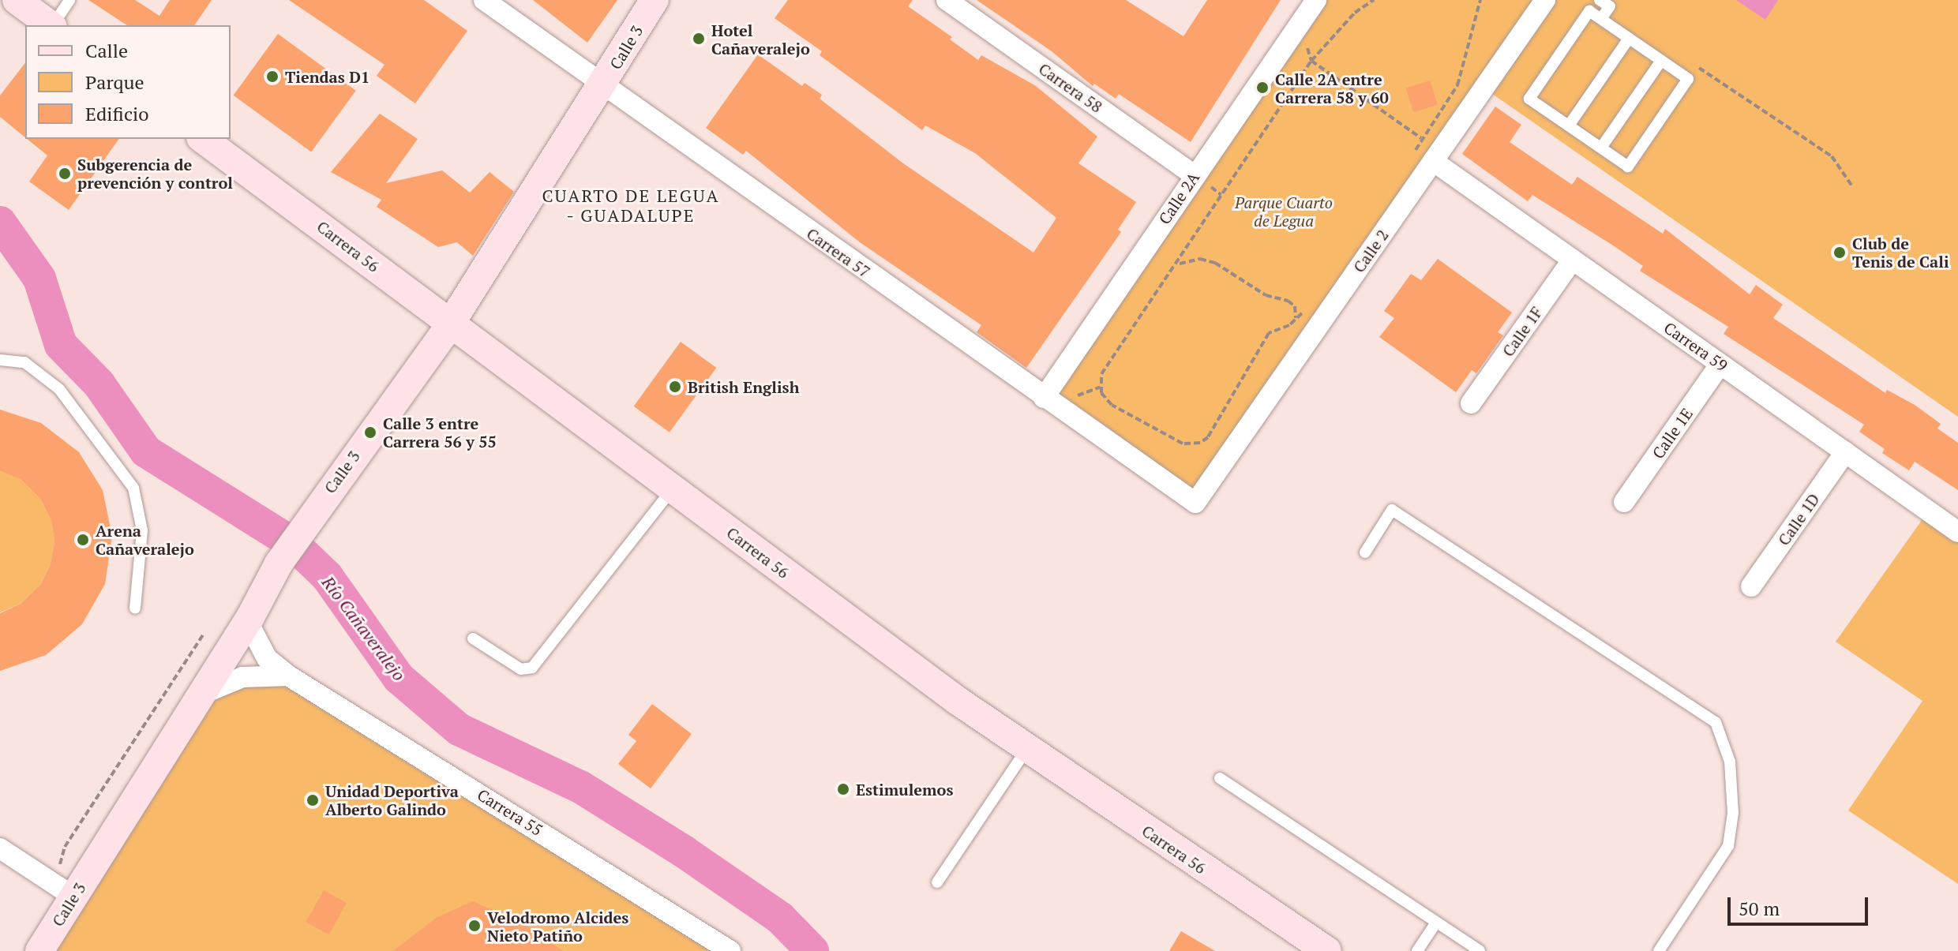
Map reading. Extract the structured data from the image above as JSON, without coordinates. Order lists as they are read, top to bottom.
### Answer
{
  "streets": {
    "street": [
      "Calle 3",
      "Carrera 58",
      "Calle 2A",
      "Carrera 56",
      "Calle 2",
      "Carrera 57",
      "Calle 1F",
      "Carrera 59",
      "Calle 1E",
      "Calle 1D",
      "Carrera 55"
    ]
  },
  "crossings": [
    ["Calle 3", "Carrera 56"],
    ["Calle 3", "Carrera 57"],
    ["Calle 3", "Carrera 55"],
    ["Carrera 58", "Calle 2A"],
    ["Calle 2A", "Carrera 57"],
    ["Calle 2", "Carrera 57"],
    ["Calle 2", "Carrera 59"],
    ["Calle 1F", "Carrera 59"],
    ["Carrera 59", "Calle 1E"],
    ["Carrera 59", "Calle 1D"]
  ],
  "districts": ["CUARTO DE LEGUA - GUADALUPE"],
  "water": ["Río Cañaveralejo"],
  "parks": ["Parque Cuarto de Legua"],
  "places": [
    "Hotel Cañaveralejo",
    "Tiendas D1",
    "Calle 2A entre Carrera 58 y 60",
    "Subgerencia de prevención y control",
    "Club de Tenis de Cali",
    "British English",
    "Calle 3 entre Carrera 56 y 55",
    "Arena Cañaveralejo",
    "Estimulemos",
    "Unidad Deportiva Alberto Galindo",
    "Velodromo Alcides Nieto Patiño"
  ],
  "legend": ["Calle", "Parque", "Edificio"],
  "scale_bar": "50 m"
}
